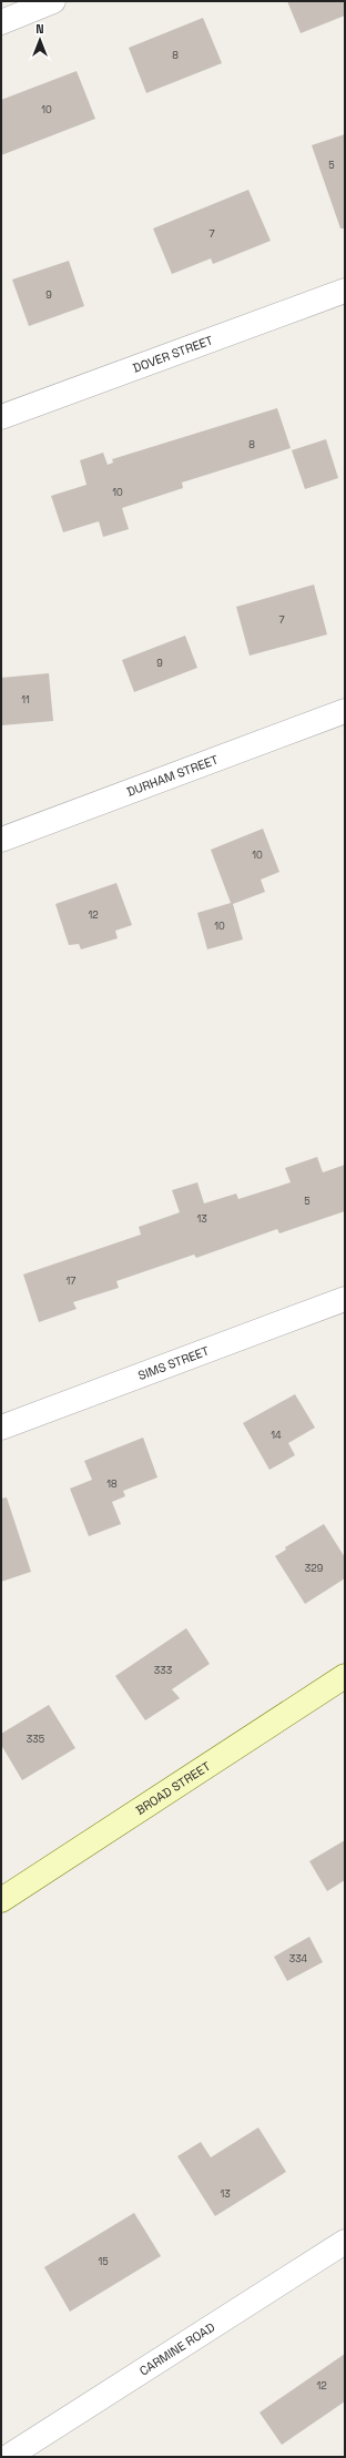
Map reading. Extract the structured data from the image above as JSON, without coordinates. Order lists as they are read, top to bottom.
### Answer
{
  "streets": {
    "main road": ["BROAD STREET"],
    "street": [
      "DOVER STREET",
      "DURHAM STREET",
      "SIMS STREET",
      "CARMINE ROAD"
    ]
  },
  "house_numbers": [
    "8",
    "10",
    "5",
    "7",
    "9",
    "8",
    "10",
    "7",
    "9",
    "11",
    "10",
    "12",
    "10",
    "5",
    "13",
    "17",
    "14",
    "18",
    "329",
    "333",
    "335",
    "334",
    "13",
    "15",
    "12"
  ],
  "north": "top"
}
